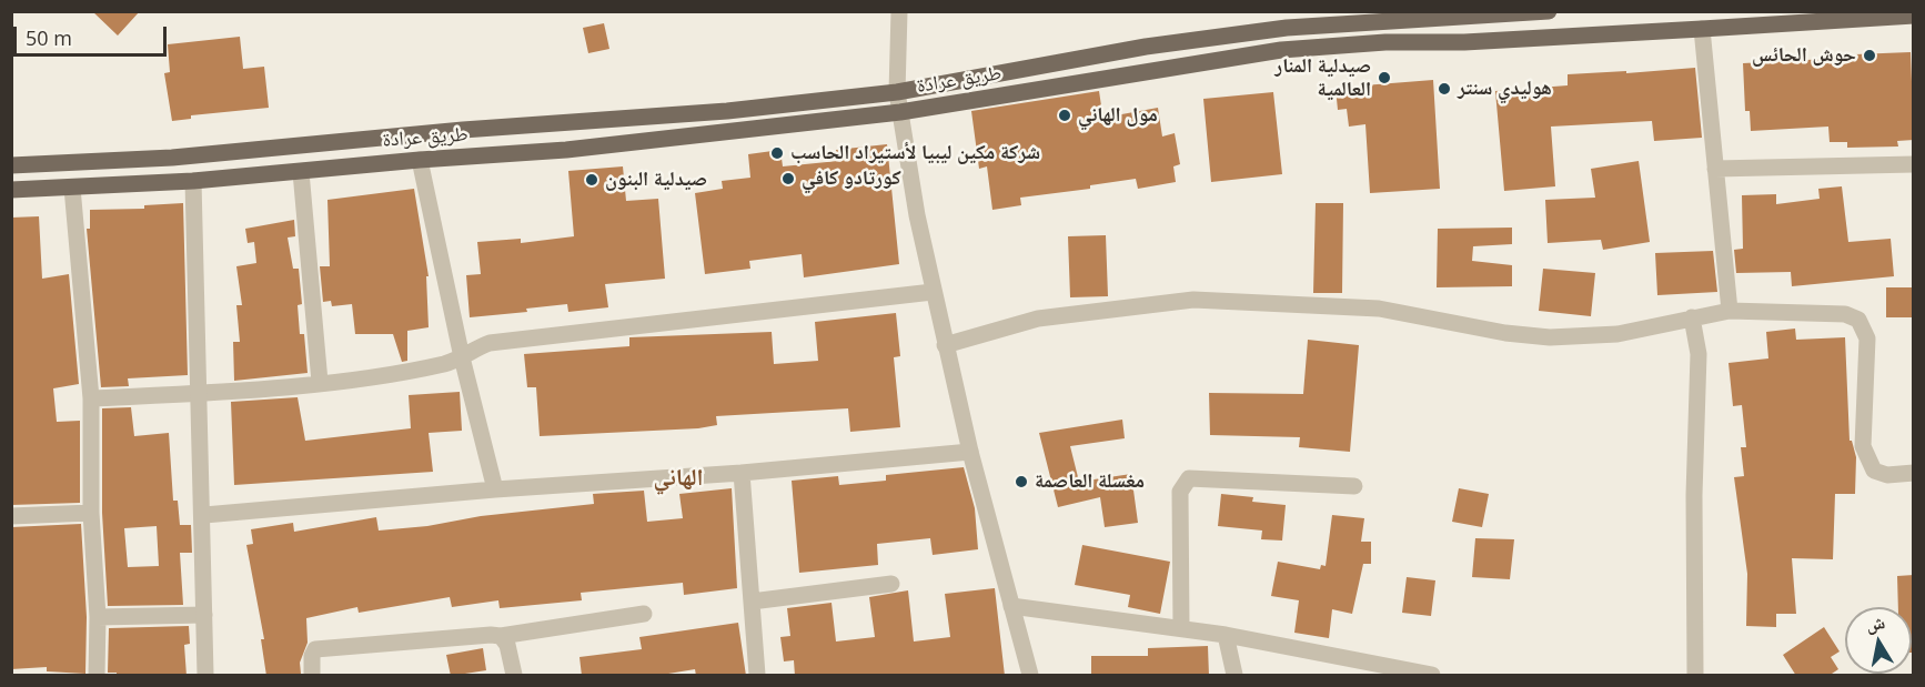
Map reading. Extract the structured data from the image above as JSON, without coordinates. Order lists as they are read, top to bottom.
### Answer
{
  "streets": {
    "main road": ["طريق عرادة"]
  },
  "districts": ["الهاني"],
  "places": [
    "حوش الحائس",
    "صيدلية المنار العالمية",
    "هوليدي سنتر",
    "مول الهاني",
    "شركة مكين ليبيا لأستيراد الحاسب",
    "كورتادو كافي",
    "صيدلية البنون",
    "مغسلة العاصمة"
  ],
  "scale_bar": "50 m",
  "north": "top"
}
